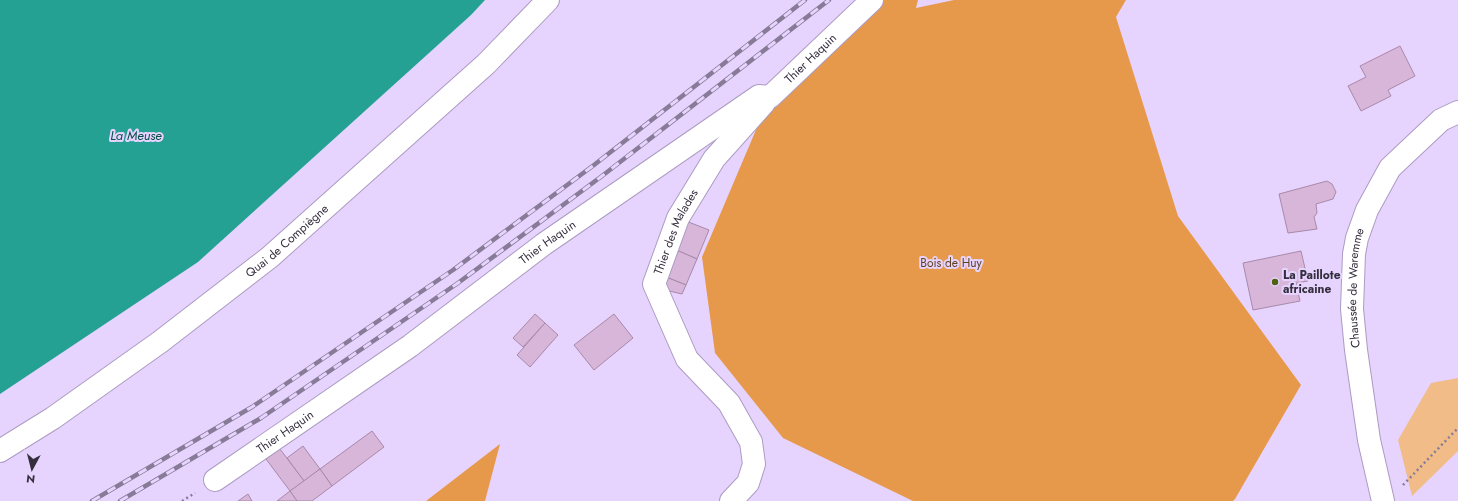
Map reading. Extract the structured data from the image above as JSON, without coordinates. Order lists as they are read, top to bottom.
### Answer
{
  "streets": {
    "street": [
      "Thier Haquin",
      "Thier des Malades",
      "Quai de Compiègne",
      "Chaussée de Waremme"
    ]
  },
  "crossings": [
    ["Thier Haquin", "Thier des Malades"]
  ],
  "water": ["La Meuse"],
  "parks": ["Bois de Huy"],
  "places": ["La Paillote africaine"],
  "north": "bottom"
}
